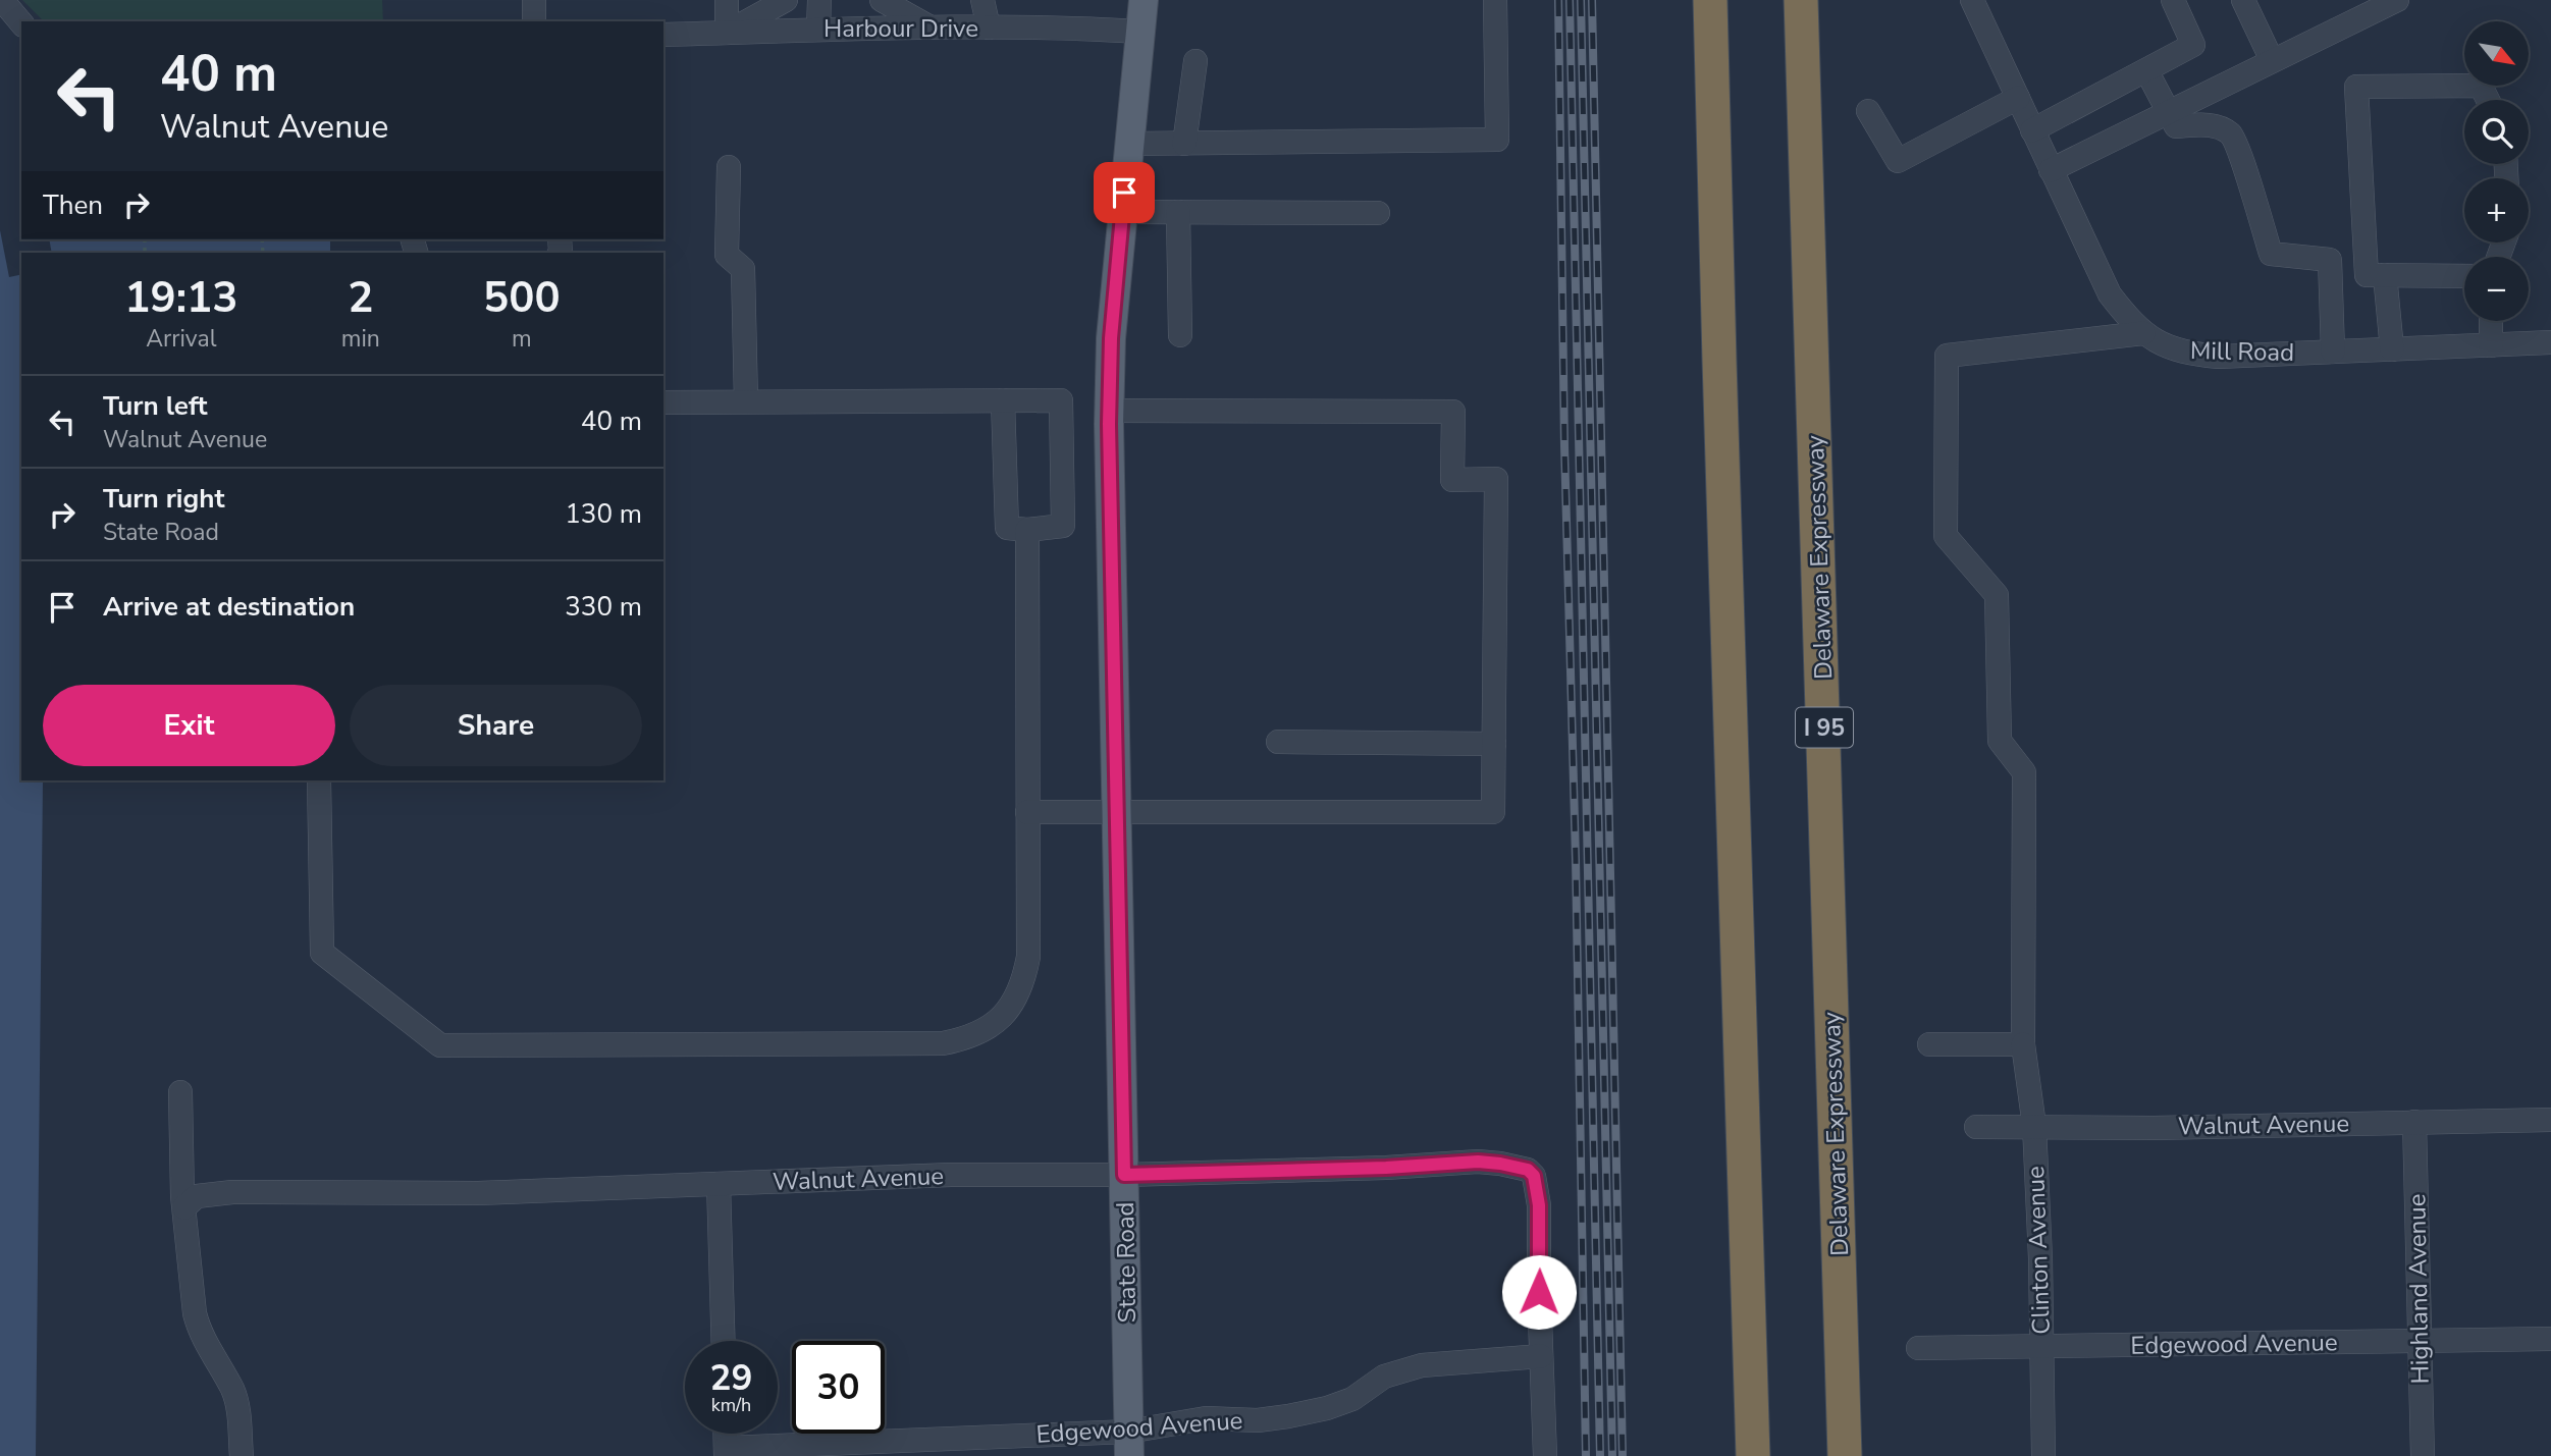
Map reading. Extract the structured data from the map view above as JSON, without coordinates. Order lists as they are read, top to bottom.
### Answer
{
  "streets": {
    "highway": ["Delaware Expressway", "I 95"],
    "main road": ["State Road"],
    "street": [
      "Harbour Drive",
      "Mill Road",
      "Walnut Avenue",
      "Clinton Avenue",
      "Highland Avenue",
      "Edgewood Avenue"
    ]
  },
  "crossings": [
    ["Harbour Drive", "State Road"],
    ["Mill Road", "Clinton Avenue"],
    ["Walnut Avenue", "Clinton Avenue"],
    ["Walnut Avenue", "State Road"],
    ["Walnut Avenue", "Highland Avenue"],
    ["Walnut Avenue", "Edgewood Avenue"],
    ["Clinton Avenue", "Edgewood Avenue"],
    ["State Road", "Edgewood Avenue"],
    ["Highland Avenue", "Edgewood Avenue"]
  ],
  "north": "bottom right",
  "page": {
    "map_buttons": ["+", "−"],
    "turn": ["40 m", "Walnut Avenue"],
    "then": "Then",
    "eta": [
      "19:13",
      "Arrival",
      "2",
      "min",
      "500",
      "m"
    ],
    "list": [
      {
        "name": "Turn left",
        "note": "Walnut Avenue",
        "value": "40 m"
      },
      {
        "name": "Turn right",
        "note": "State Road",
        "value": "130 m"
      },
      {
        "name": "Arrive at destination",
        "value": "330 m"
      }
    ],
    "buttons": ["Exit", "Share"],
    "speed": "29 km/h",
    "limit": "30"
  }
}
